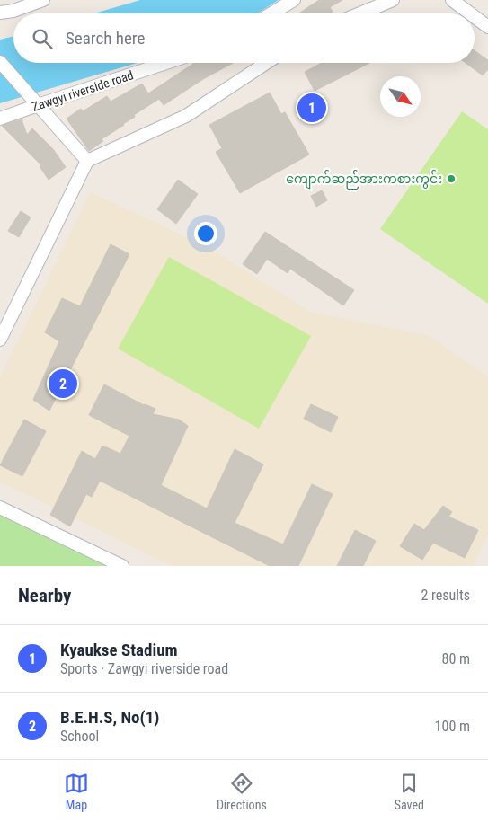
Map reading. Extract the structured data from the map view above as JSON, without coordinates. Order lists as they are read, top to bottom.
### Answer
{
  "streets": {
    "street": ["Zawgyi riverside road"]
  },
  "places": ["ကျောက်ဆည်အားကစားကွင်း"],
  "north": "bottom right",
  "page": {
    "search": "Search here",
    "pins": ["1", "2"],
    "heading": ["Nearby", "2 results"],
    "list": [
      {
        "mark": "1",
        "name": "Kyaukse Stadium",
        "note": "Sports · Zawgyi riverside road",
        "value": "80 m"
      },
      {
        "mark": "2",
        "name": "B.E.H.S, No(1)",
        "note": "School",
        "value": "100 m"
      }
    ],
    "nav": ["Map", "Directions", "Saved"]
  }
}
